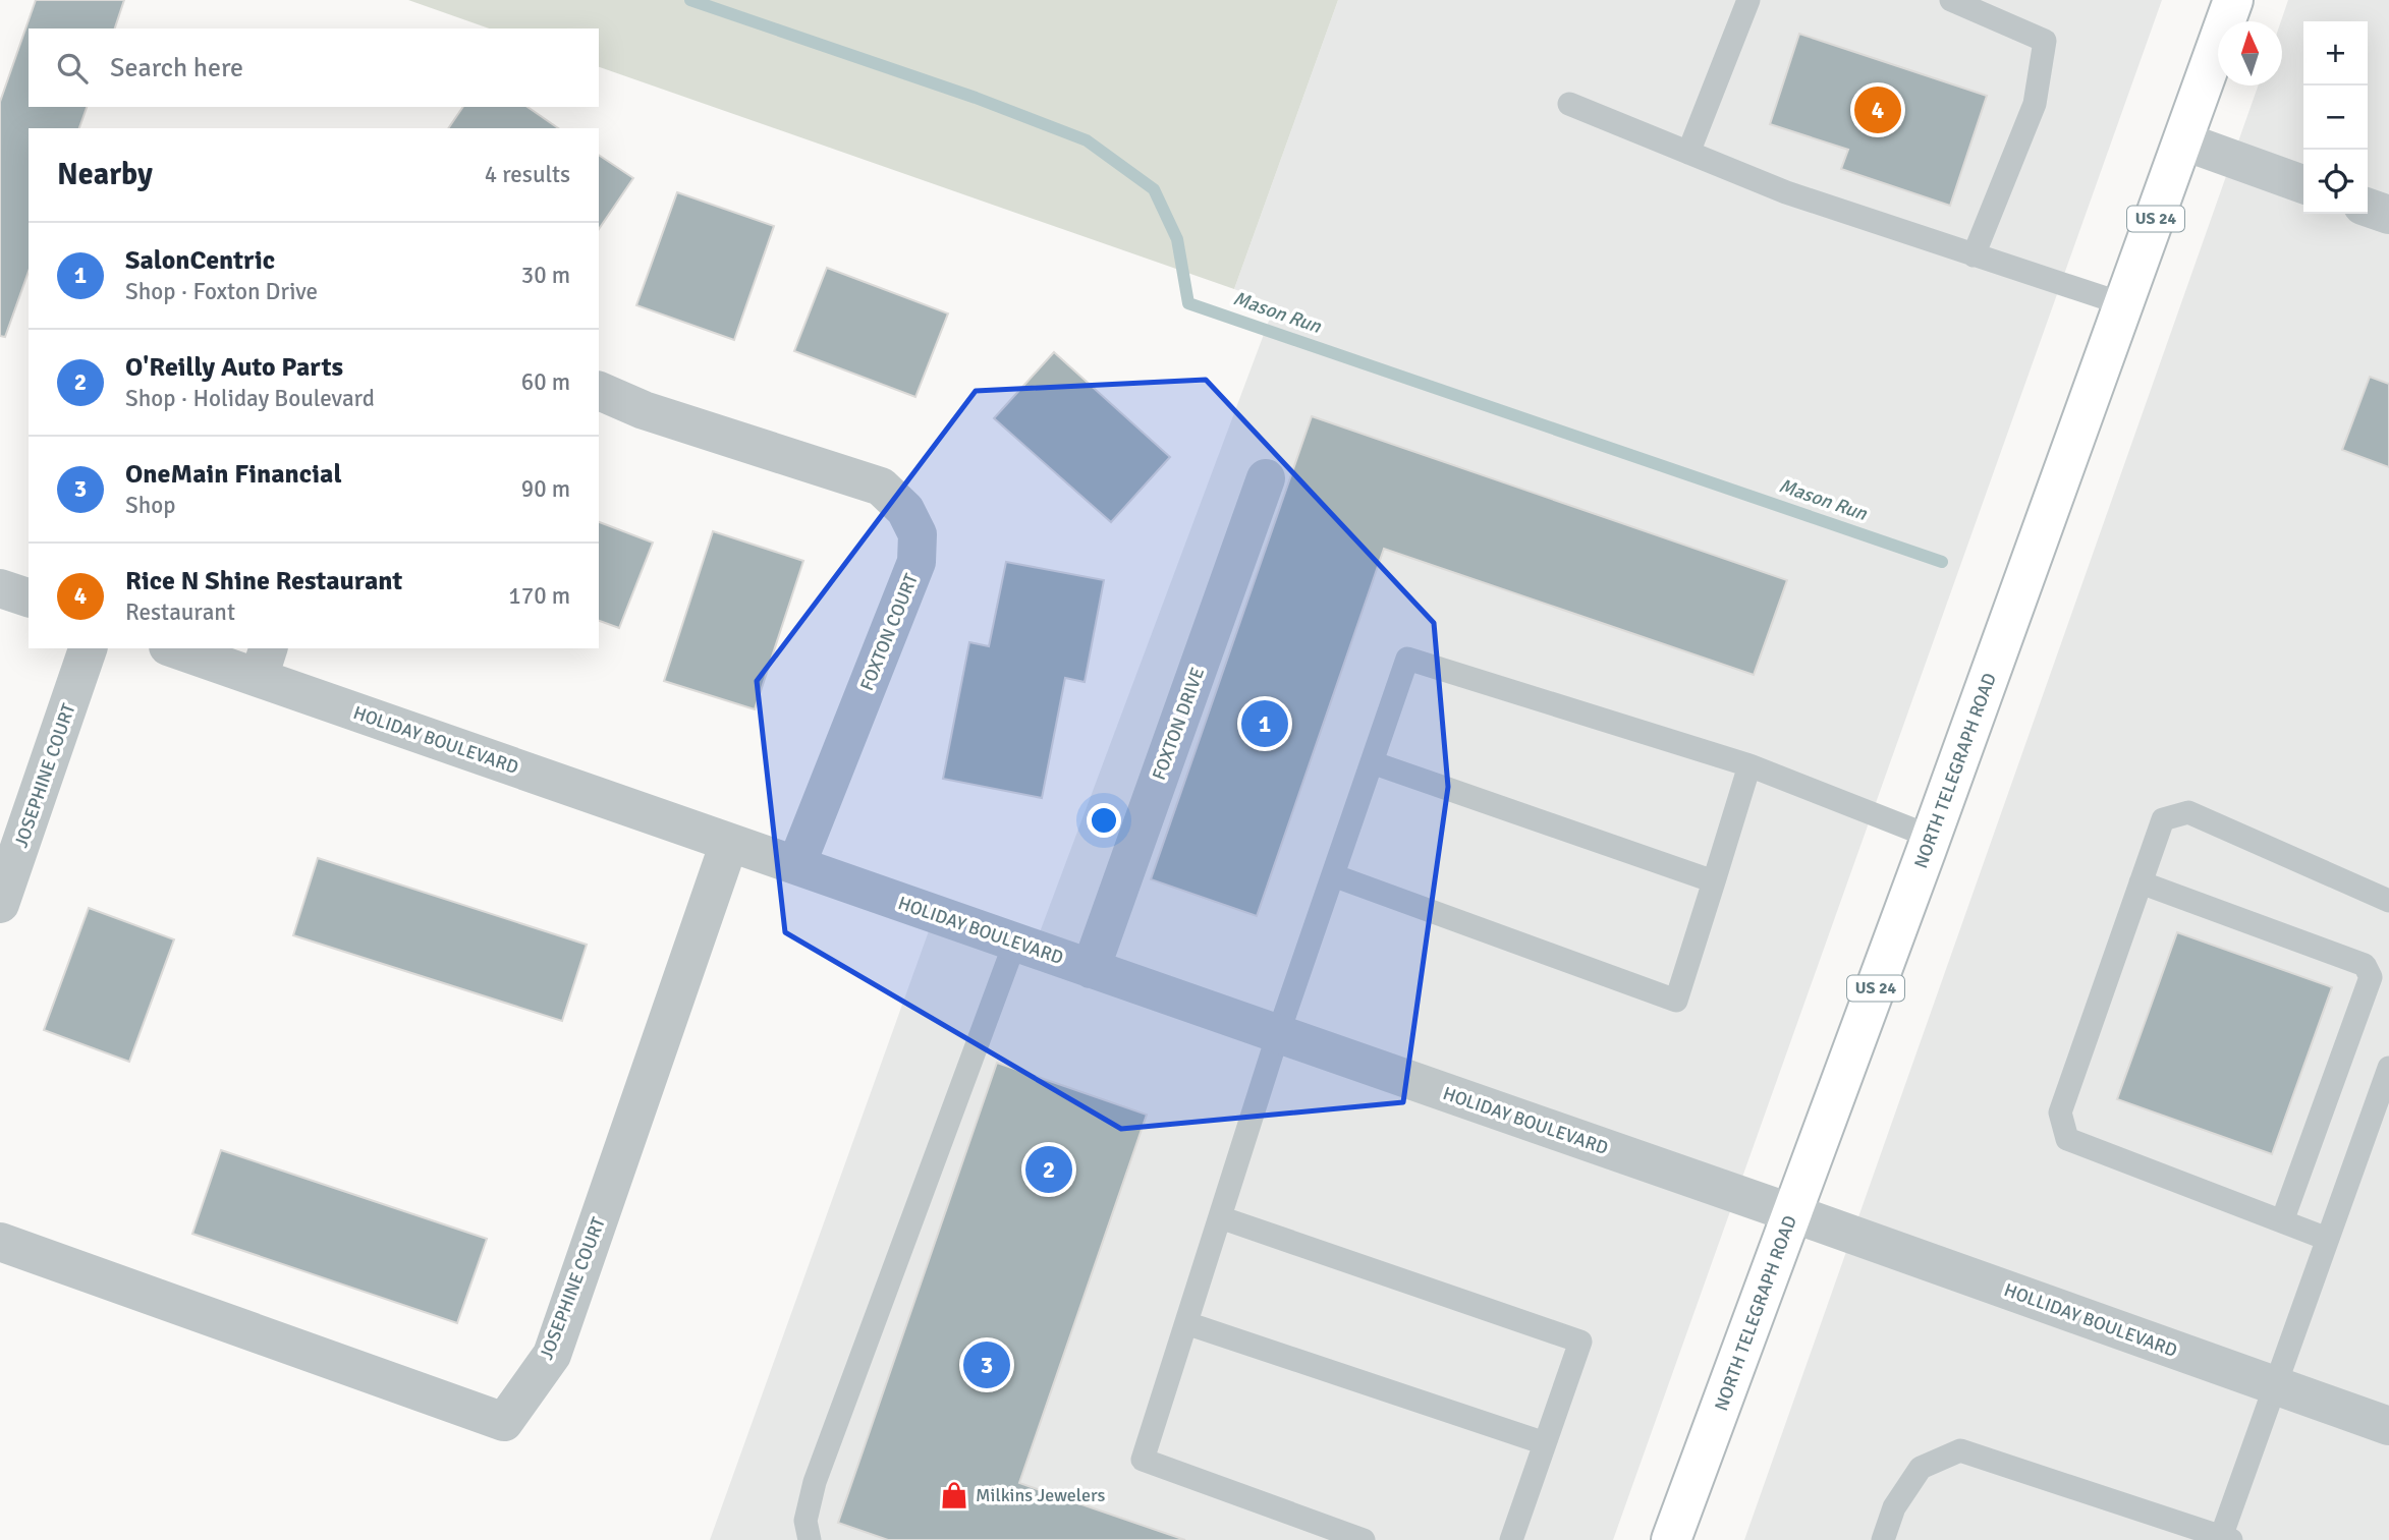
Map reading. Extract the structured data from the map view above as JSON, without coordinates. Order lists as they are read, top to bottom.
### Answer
{
  "streets": {
    "main road": ["US 24", "NORTH TELEGRAPH ROAD"],
    "street": [
      "FOXTON COURT",
      "FOXTON DRIVE",
      "HOLIDAY BOULEVARD",
      "JOSEPHINE COURT",
      "HOLLIDAY BOULEVARD"
    ]
  },
  "crossings": [
    ["FOXTON COURT", "HOLIDAY BOULEVARD"],
    ["FOXTON DRIVE", "HOLIDAY BOULEVARD"],
    ["HOLIDAY BOULEVARD", "NORTH TELEGRAPH ROAD"],
    ["HOLIDAY BOULEVARD", "JOSEPHINE COURT"],
    ["HOLIDAY BOULEVARD", "HOLLIDAY BOULEVARD"],
    ["NORTH TELEGRAPH ROAD", "HOLLIDAY BOULEVARD"]
  ],
  "water": ["Mason Run"],
  "places": {
    "shop": ["Milkins Jewelers"]
  },
  "north": "top",
  "page": {
    "map_buttons": ["+", "−"],
    "search": "Search here",
    "pins": [
      "4",
      "1",
      "2",
      "3"
    ],
    "heading": ["Nearby", "4 results"],
    "list": [
      {
        "mark": "1",
        "name": "SalonCentric",
        "note": "Shop · Foxton Drive",
        "value": "30 m"
      },
      {
        "mark": "2",
        "name": "O'Reilly Auto Parts",
        "note": "Shop · Holiday Boulevard",
        "value": "60 m"
      },
      {
        "mark": "3",
        "name": "OneMain Financial",
        "note": "Shop",
        "value": "90 m"
      },
      {
        "mark": "4",
        "name": "Rice N Shine Restaurant",
        "note": "Restaurant",
        "value": "170 m"
      }
    ]
  }
}
